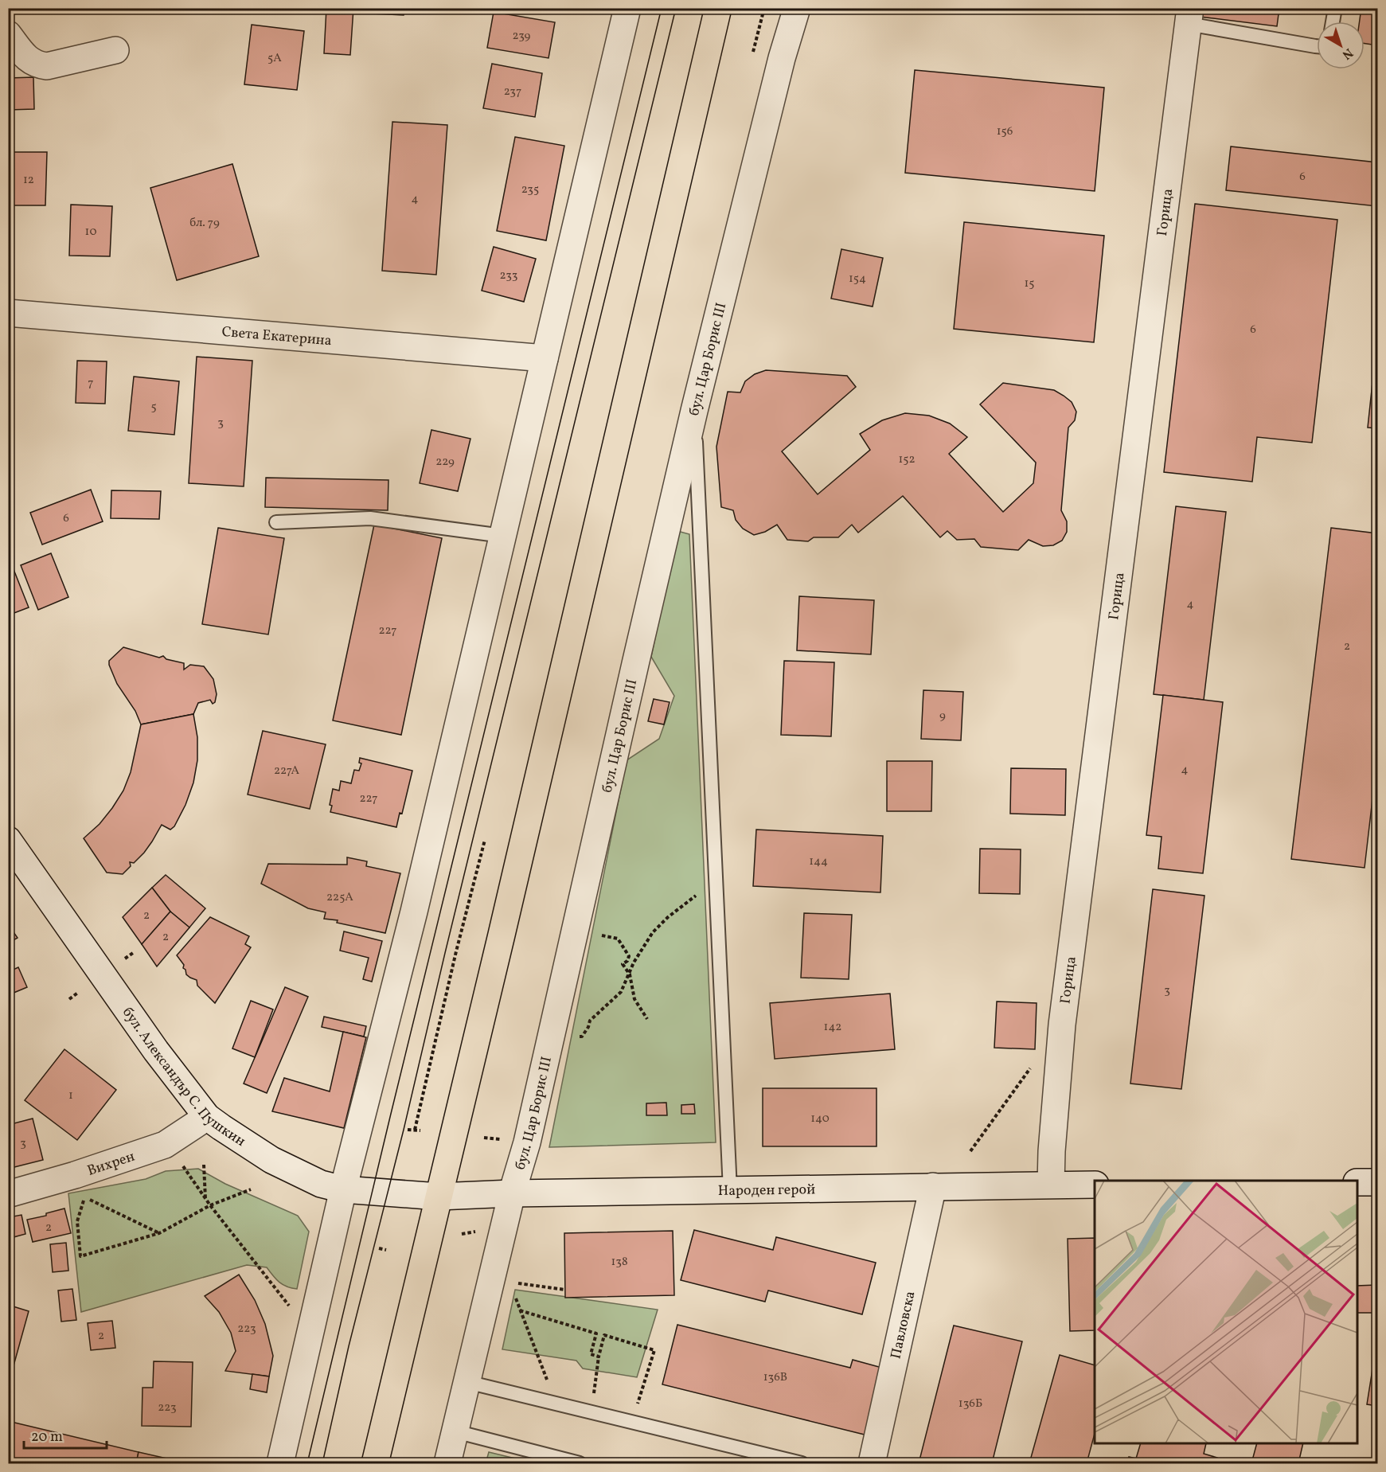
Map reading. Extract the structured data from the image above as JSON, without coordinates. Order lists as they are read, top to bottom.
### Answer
{
  "streets": {
    "street": [
      "Горица",
      "Света Екатерина",
      "бул. Цар Борис III",
      "бул. Александър С. Пушкин",
      "Вихрен",
      "Народен герой",
      "Павловска"
    ]
  },
  "crossings": [
    ["Горица", "Народен герой"],
    ["бул. Цар Борис III", "Народен герой"],
    ["бул. Александър С. Пушкин", "Вихрен"],
    ["бул. Александър С. Пушкин", "Народен герой"],
    ["Народен герой", "Павловска"]
  ],
  "house_numbers": [
    "239",
    "5А",
    "237",
    "156",
    "6",
    "12",
    "235",
    "4",
    "бл. 79",
    "10",
    "233",
    "154",
    "15",
    "6",
    "7",
    "5",
    "3",
    "152",
    "229",
    "6",
    "4",
    "227",
    "2",
    "9",
    "4",
    "227А",
    "227",
    "144",
    "225А",
    "2",
    "2",
    "3",
    "142",
    "1",
    "140",
    "3",
    "2",
    "138",
    "223",
    "2",
    "136В",
    "136Б",
    "223"
  ],
  "scale_bar": "20 m",
  "north": "bottom right"
}
